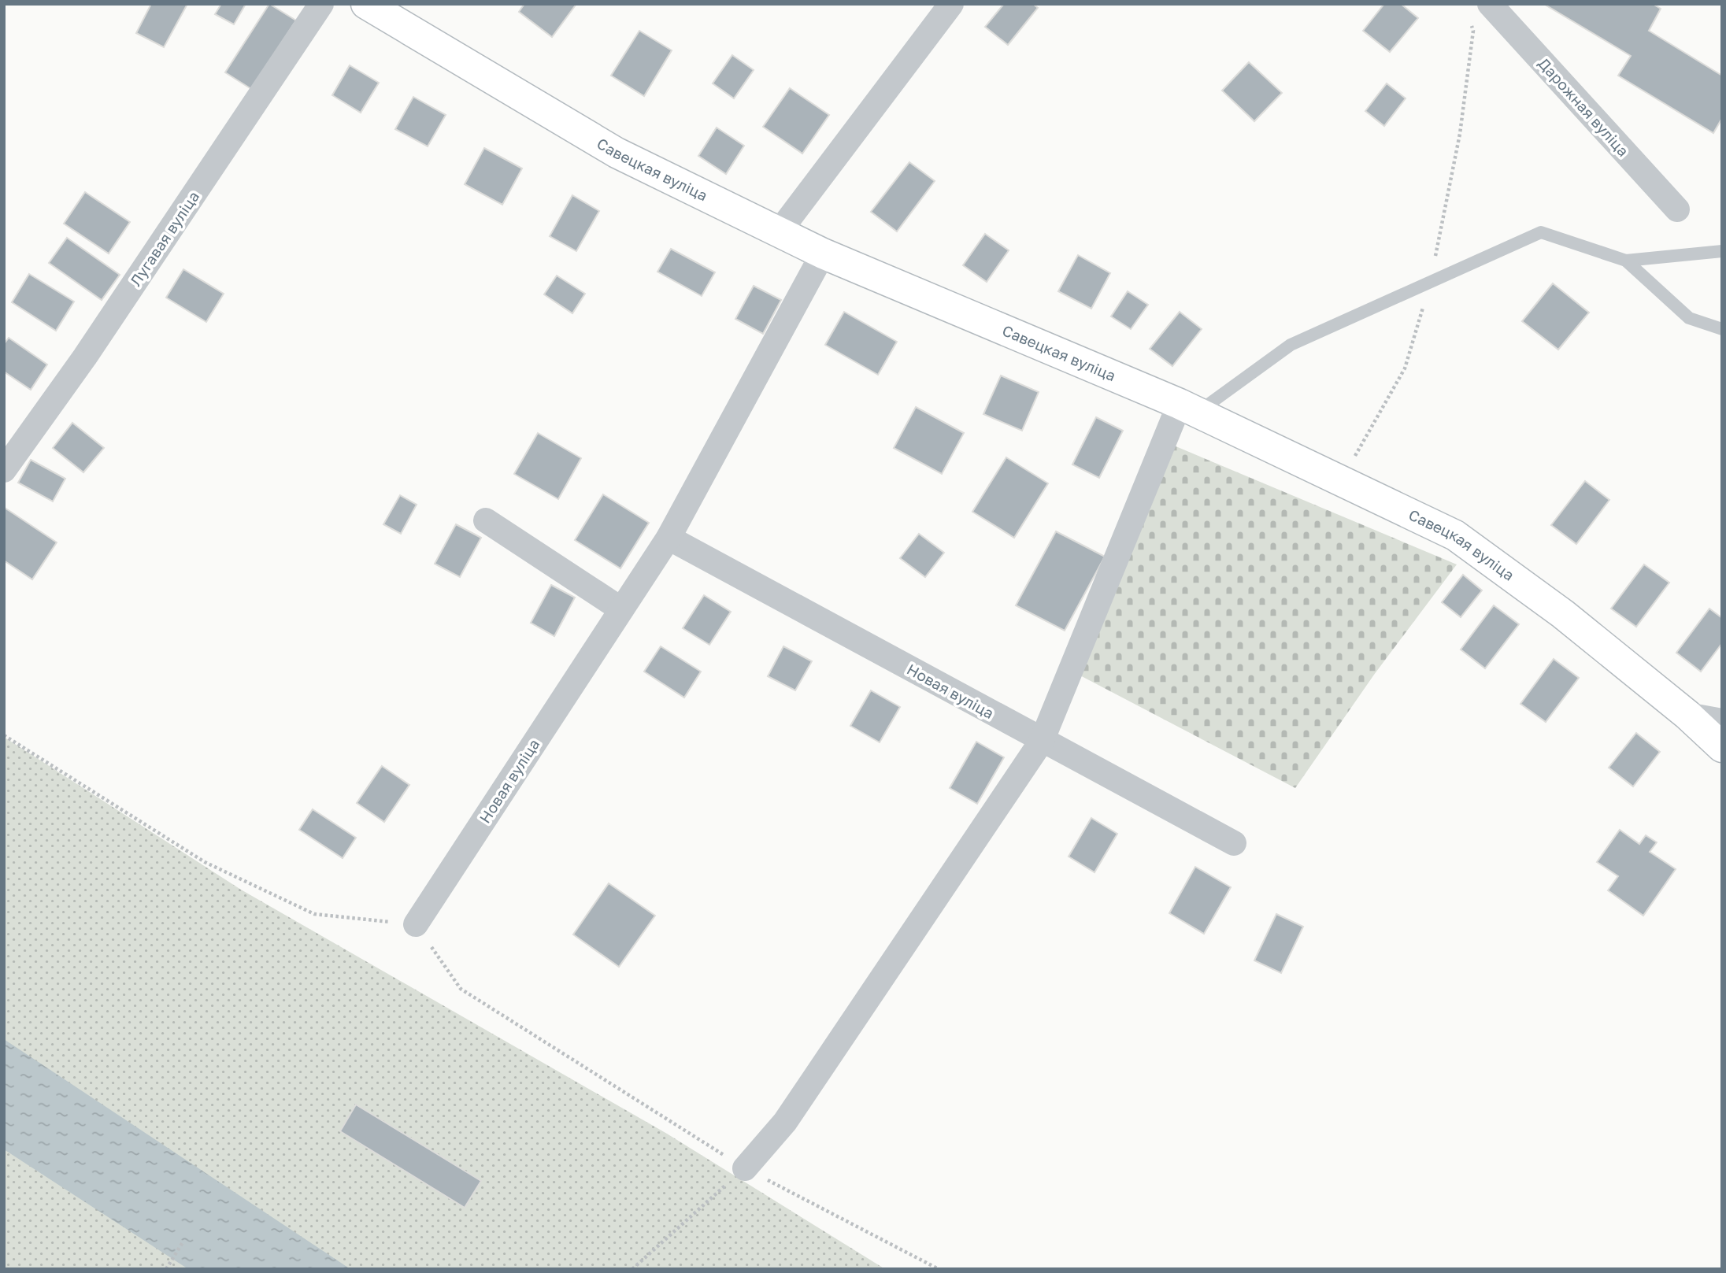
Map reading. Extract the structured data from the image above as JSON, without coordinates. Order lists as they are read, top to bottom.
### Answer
{
  "streets": {
    "main road": ["Савецкая вуліца"],
    "street": ["Дарожная вуліца", "Лугавая вуліца", "Новая вуліца"]
  },
  "crossings": [
    ["Савецкая вуліца", "Новая вуліца"]
  ]
}
